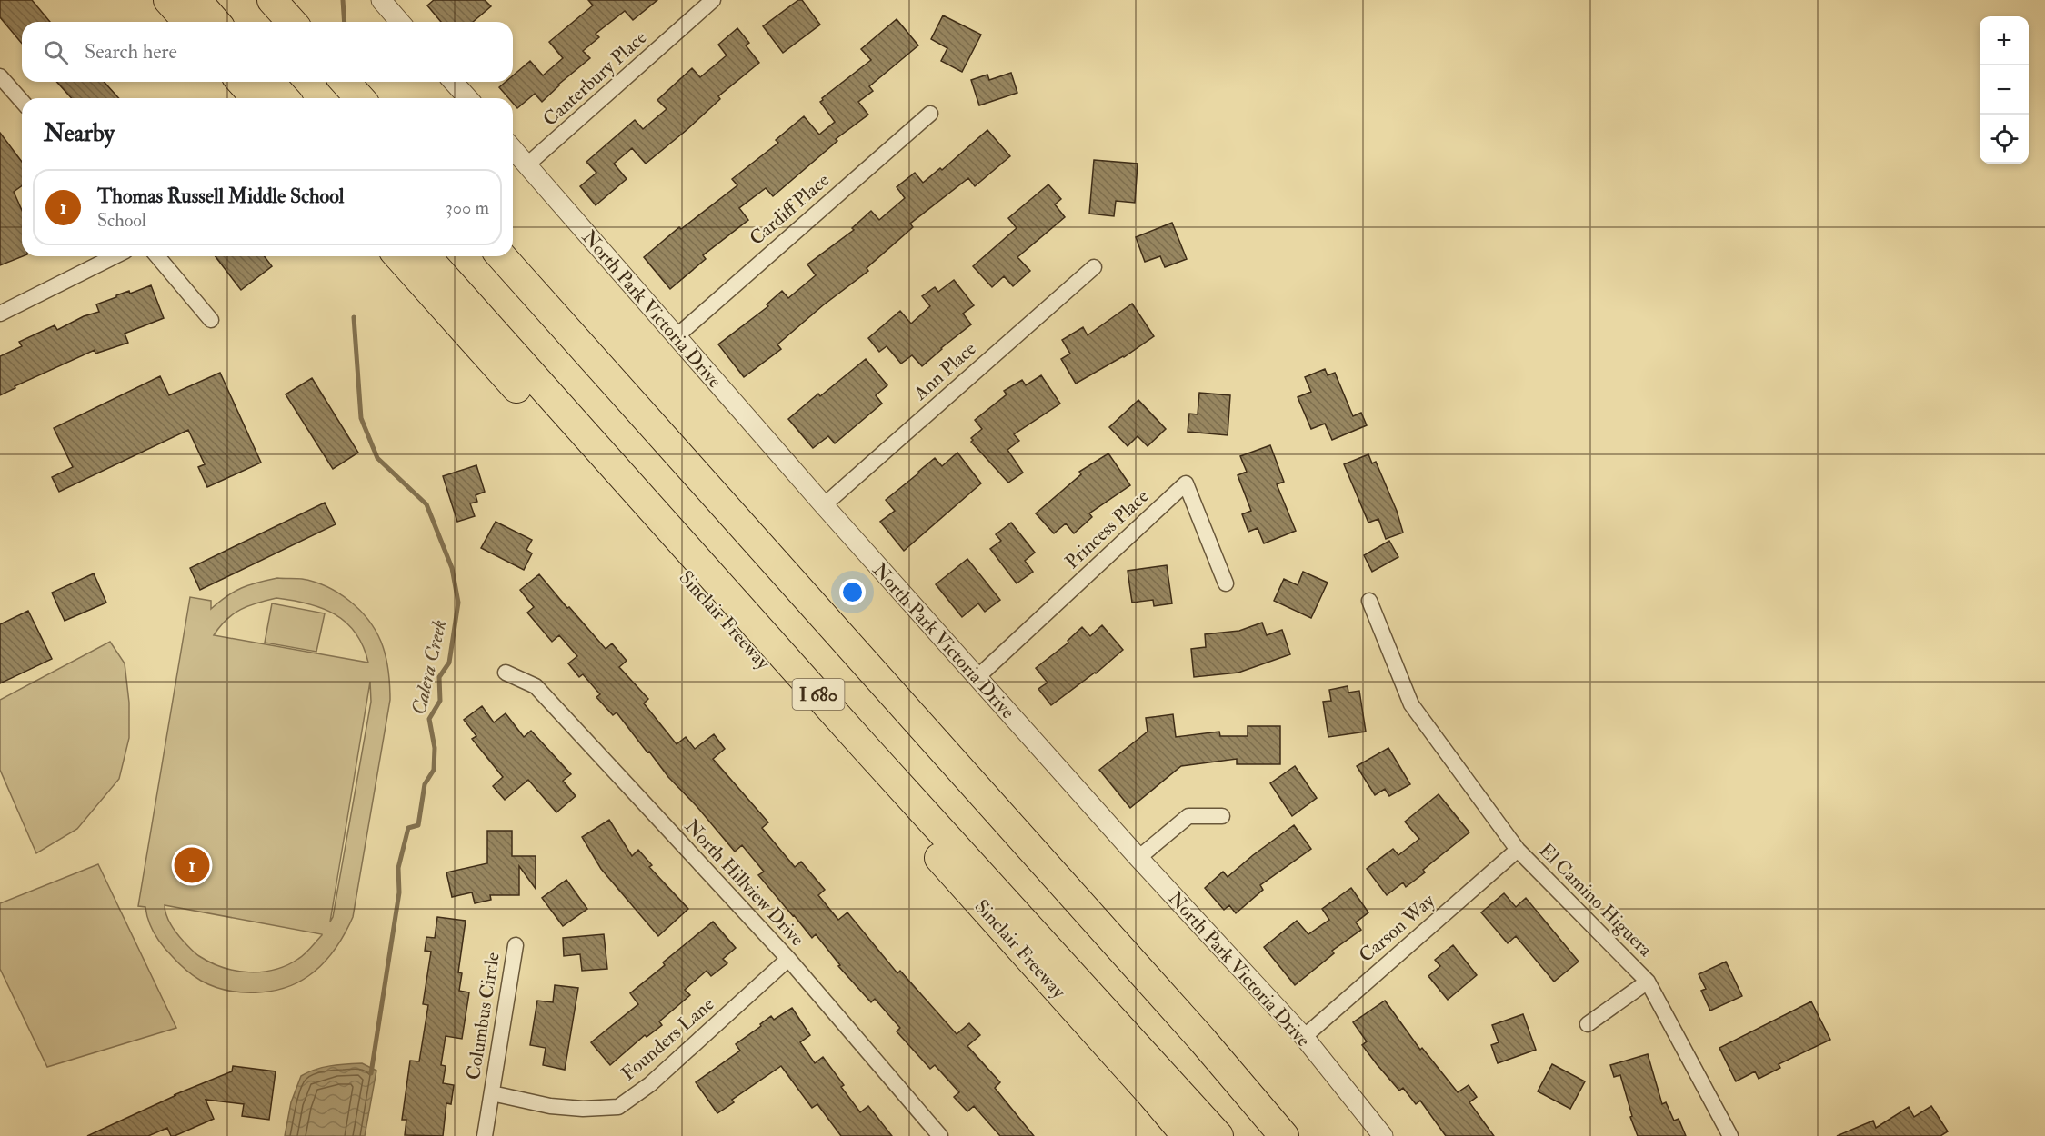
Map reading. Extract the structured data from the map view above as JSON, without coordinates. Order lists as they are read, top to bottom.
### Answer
{
  "streets": {
    "highway": ["Sinclair Freeway", "I 680"],
    "street": [
      "Canterbury Place",
      "Cardiff Place",
      "North Park Victoria Drive",
      "Ann Place",
      "Princess Place",
      "North Hillview Drive",
      "El Camino Higuera",
      "Carson Way",
      "Columbus Circle",
      "Founders Lane"
    ]
  },
  "crossings": [
    ["Canterbury Place", "North Park Victoria Drive"],
    ["Cardiff Place", "North Park Victoria Drive"],
    ["North Park Victoria Drive", "Ann Place"],
    ["North Park Victoria Drive", "Princess Place"],
    ["North Park Victoria Drive", "Carson Way"],
    ["North Hillview Drive", "Founders Lane"],
    ["El Camino Higuera", "Carson Way"],
    ["Columbus Circle", "Founders Lane"]
  ],
  "water": ["Calera Creek"],
  "page": {
    "map_buttons": ["+", "−"],
    "search": "Search here",
    "heading": "Nearby",
    "list": [
      {
        "mark": "1",
        "name": "Thomas Russell Middle School",
        "note": "School",
        "value": "300 m"
      }
    ],
    "pins": "1"
  }
}
